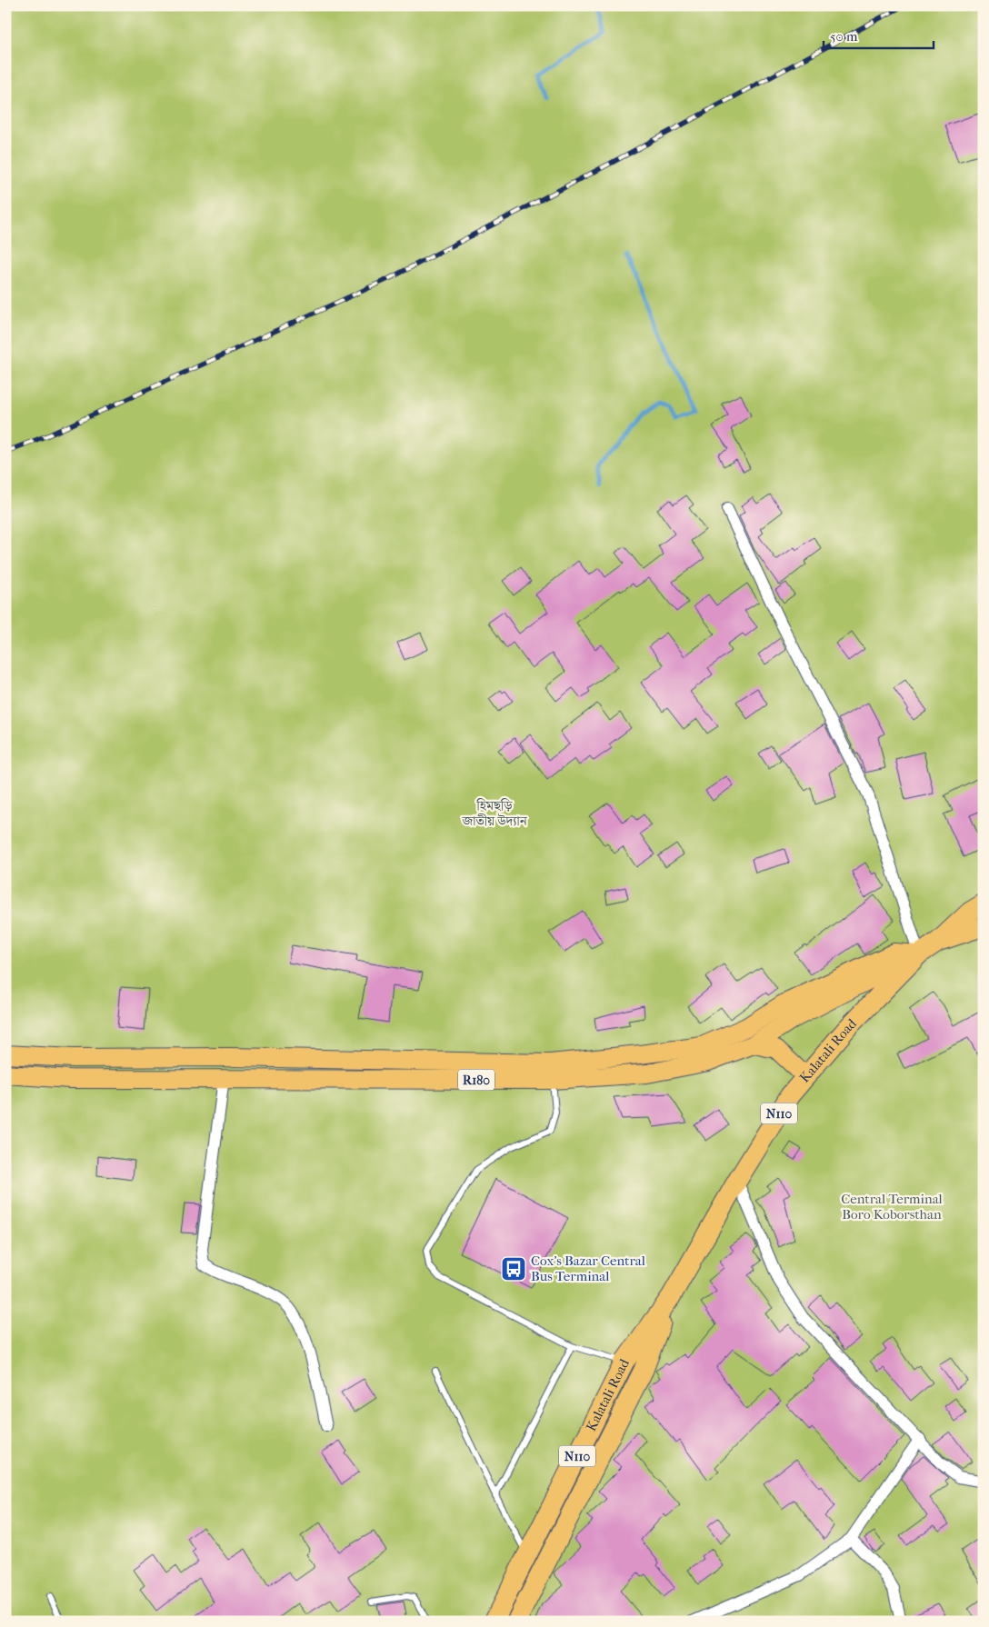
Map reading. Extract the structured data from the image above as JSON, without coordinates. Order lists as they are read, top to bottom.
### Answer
{
  "streets": {
    "highway": ["Kalatali Road", "N110"],
    "main road": ["R180"]
  },
  "crossings": [
    ["Kalatali Road", "R180"],
    ["Kalatali Road", "N110"]
  ],
  "parks": ["হিমছড়ি জাতীয় উদ্যান", "Central Terminal Boro Koborsthan"],
  "places": {
    "bus stop": ["Cox's Bazar Central Bus Terminal"]
  },
  "scale_bar": "50 m"
}
